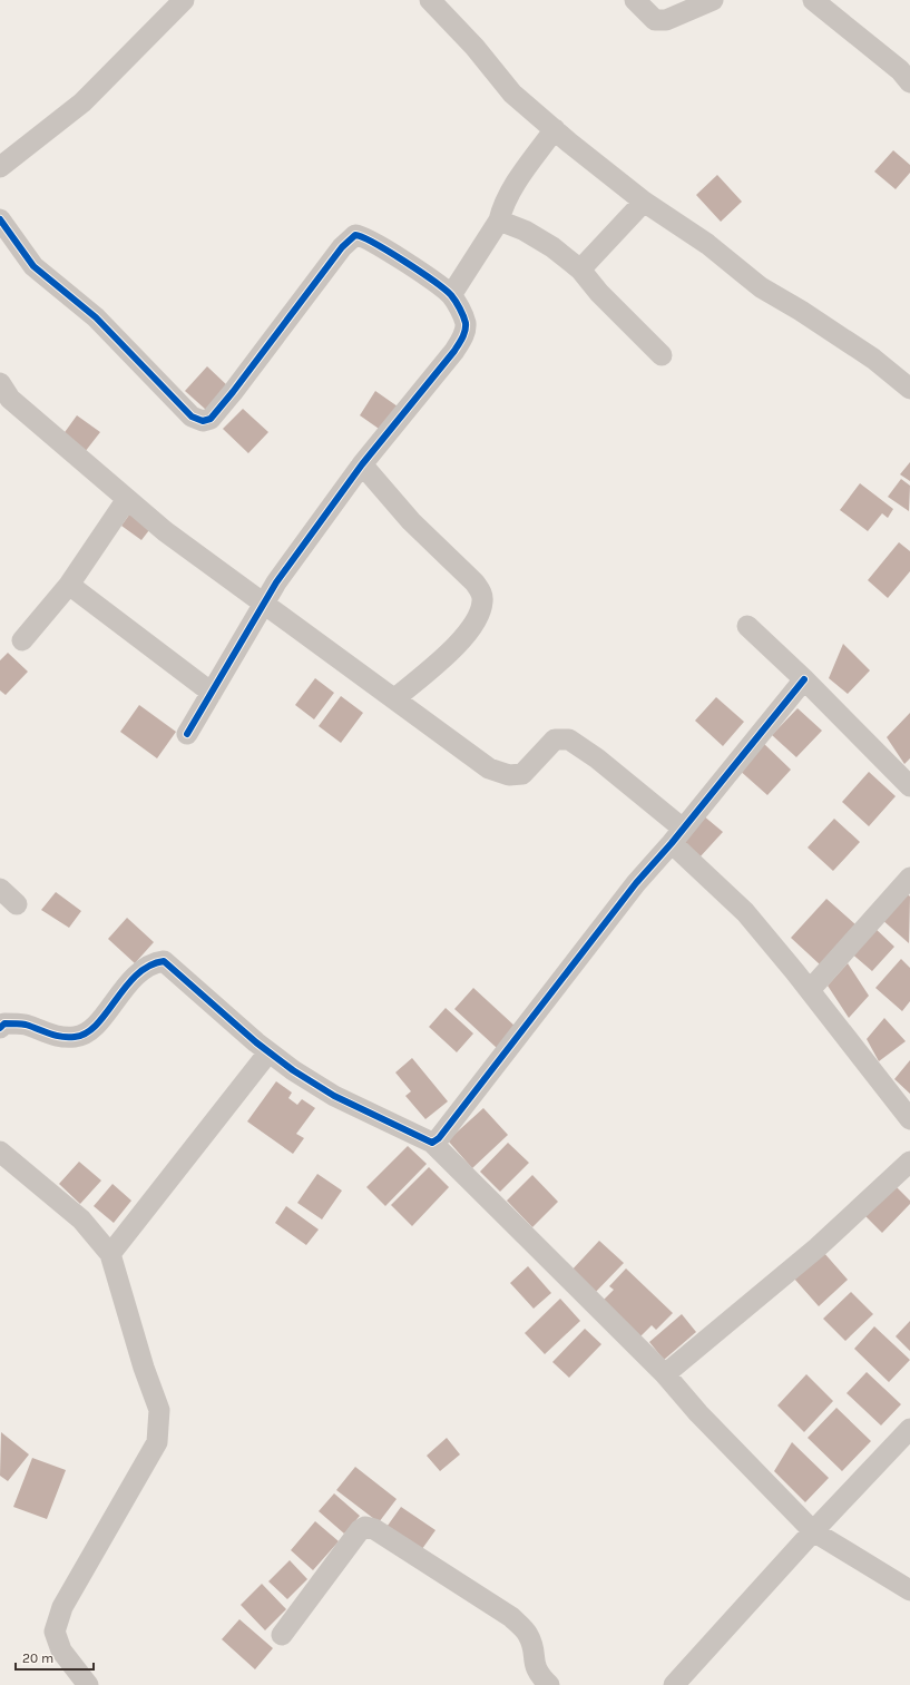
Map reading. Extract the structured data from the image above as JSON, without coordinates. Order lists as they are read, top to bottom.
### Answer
{
  "scale_bar": "20 m"
}
